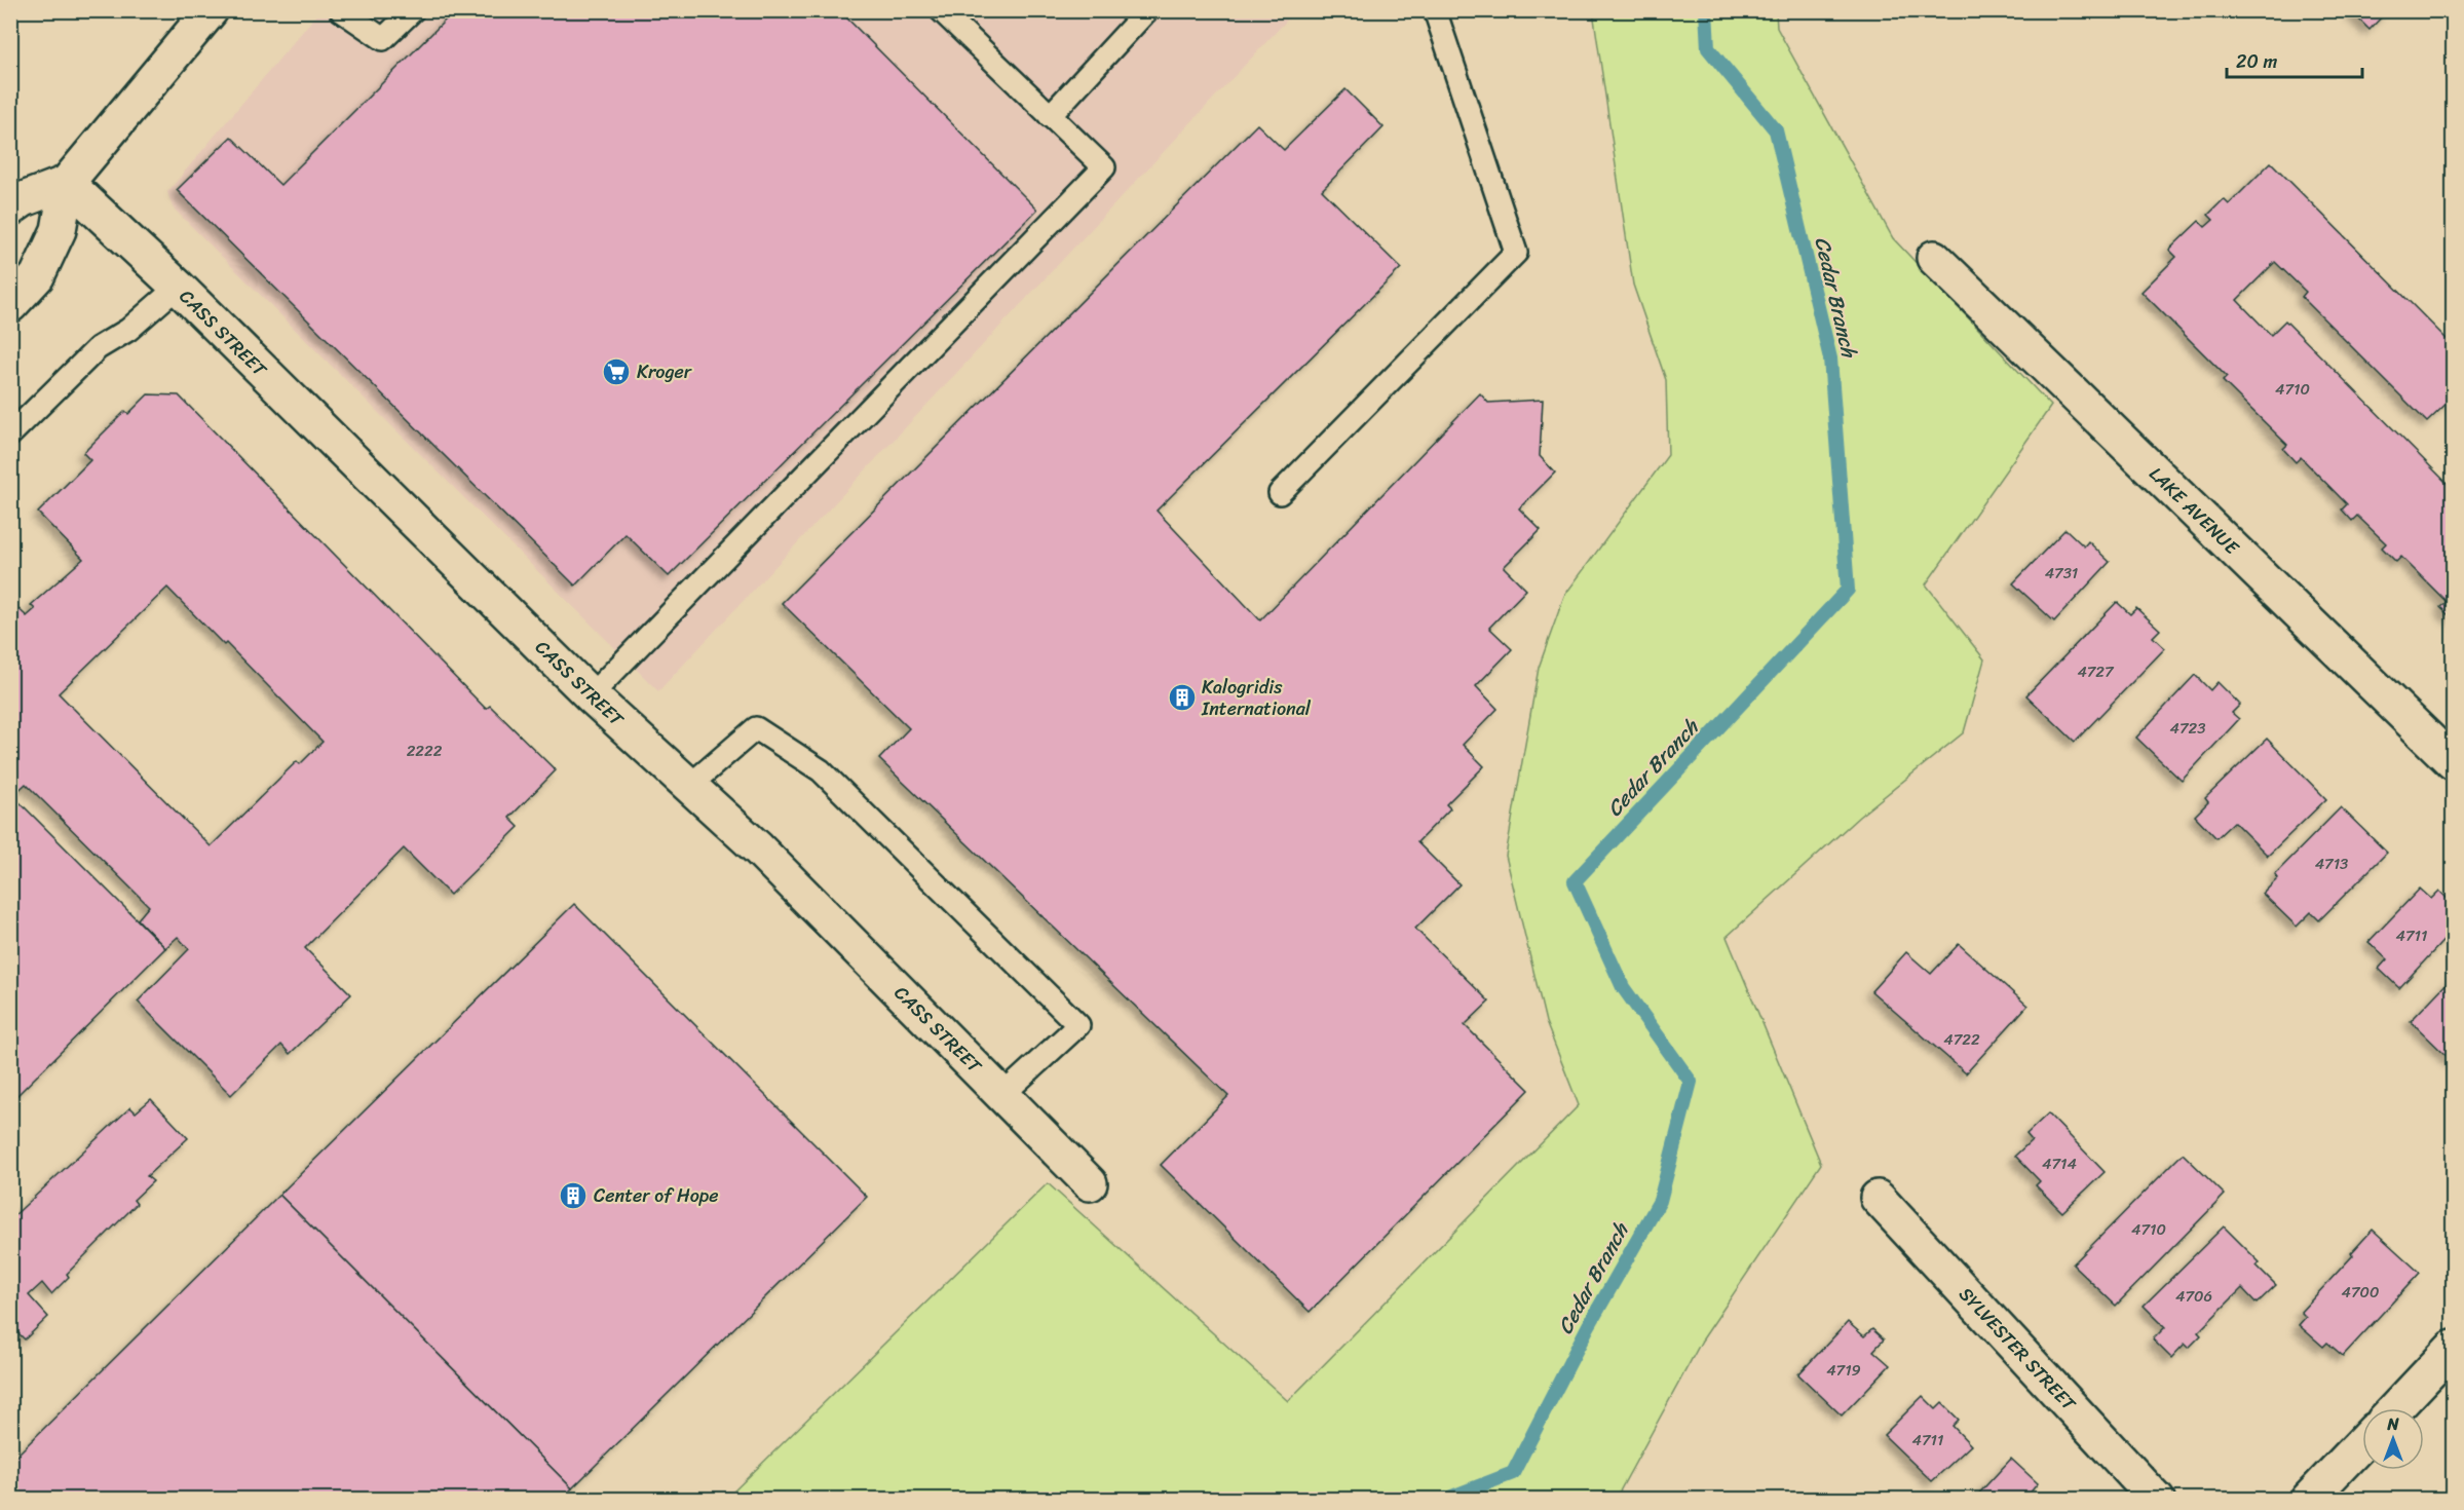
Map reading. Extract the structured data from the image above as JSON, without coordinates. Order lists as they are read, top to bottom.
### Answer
{
  "streets": {
    "street": ["CASS STREET", "LAKE AVENUE", "SYLVESTER STREET"]
  },
  "water": ["Cedar Branch"],
  "places": {
    "supermarket": ["Kroger"],
    "building": ["Kalogridis International", "Center of Hope"]
  },
  "house_numbers": [
    "4710",
    "4731",
    "4727",
    "4723",
    "2222",
    "4713",
    "4711",
    "4722",
    "4714",
    "4710",
    "4700",
    "4706",
    "4719",
    "4711"
  ],
  "scale_bar": "20 m",
  "north": "top"
}
